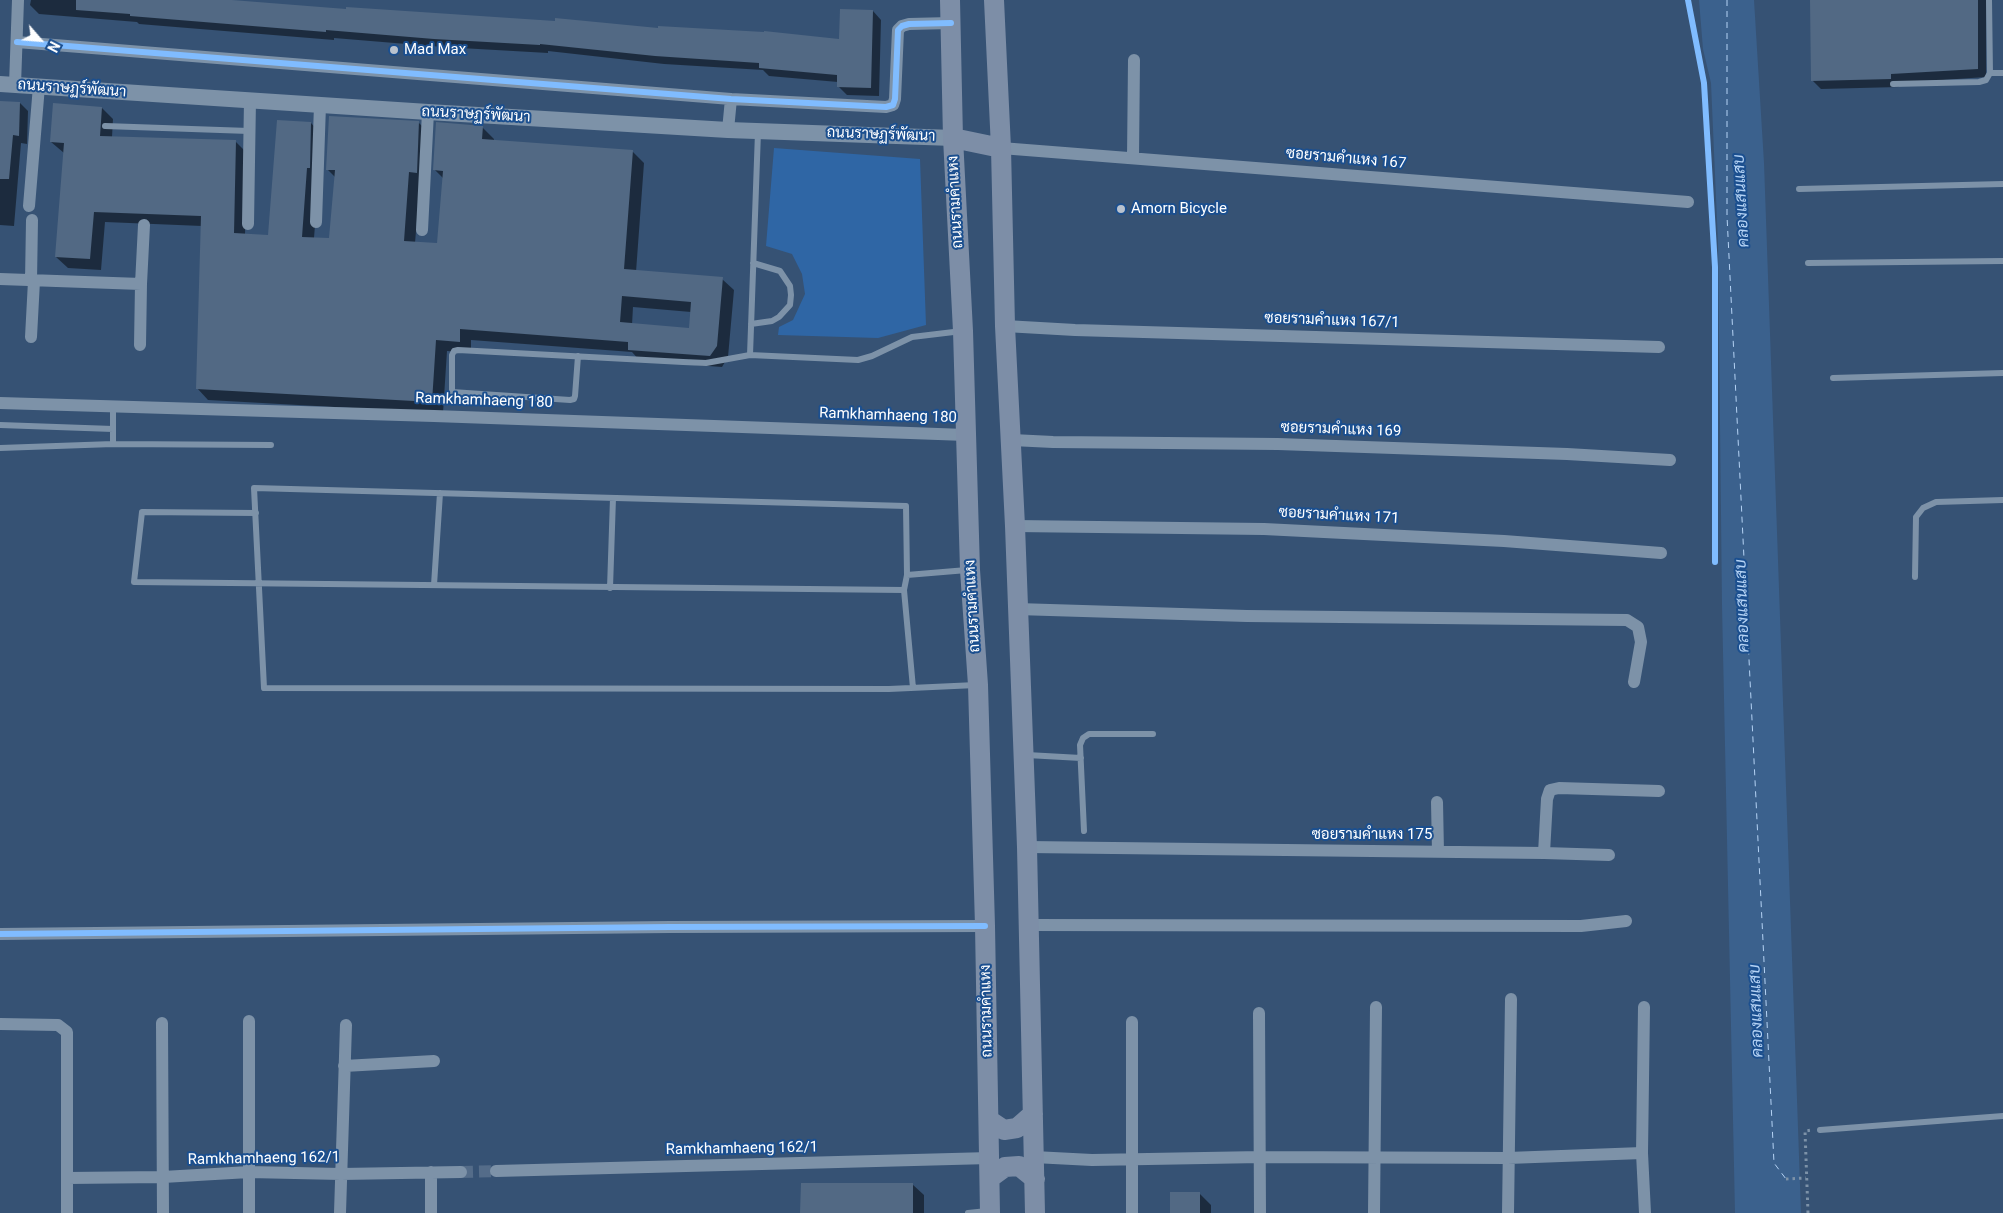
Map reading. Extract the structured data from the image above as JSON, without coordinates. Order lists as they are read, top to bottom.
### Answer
{
  "streets": {
    "main road": ["ถนนรามคำแหง"],
    "street": [
      "ถนนราษฏร์พัฒนา",
      "ซอยรามคำแหง 167",
      "ซอยรามคำแหง 167/1",
      "Ramkhamhaeng 180",
      "ซอยรามคำแหง 169",
      "ซอยรามคำแหง 171",
      "ซอยรามคำแหง 175",
      "Ramkhamhaeng 162/1"
    ]
  },
  "crossings": [
    ["ถนนราษฏร์พัฒนา", "ถนนรามคำแหง"],
    ["ถนนรามคำแหง", "Ramkhamhaeng 180"],
    ["ถนนรามคำแหง", "Ramkhamhaeng 162/1"]
  ],
  "water": ["คลองแสนแสบ"],
  "places": ["Mad Max", "Amorn Bicycle"],
  "north": "bottom right"
}
